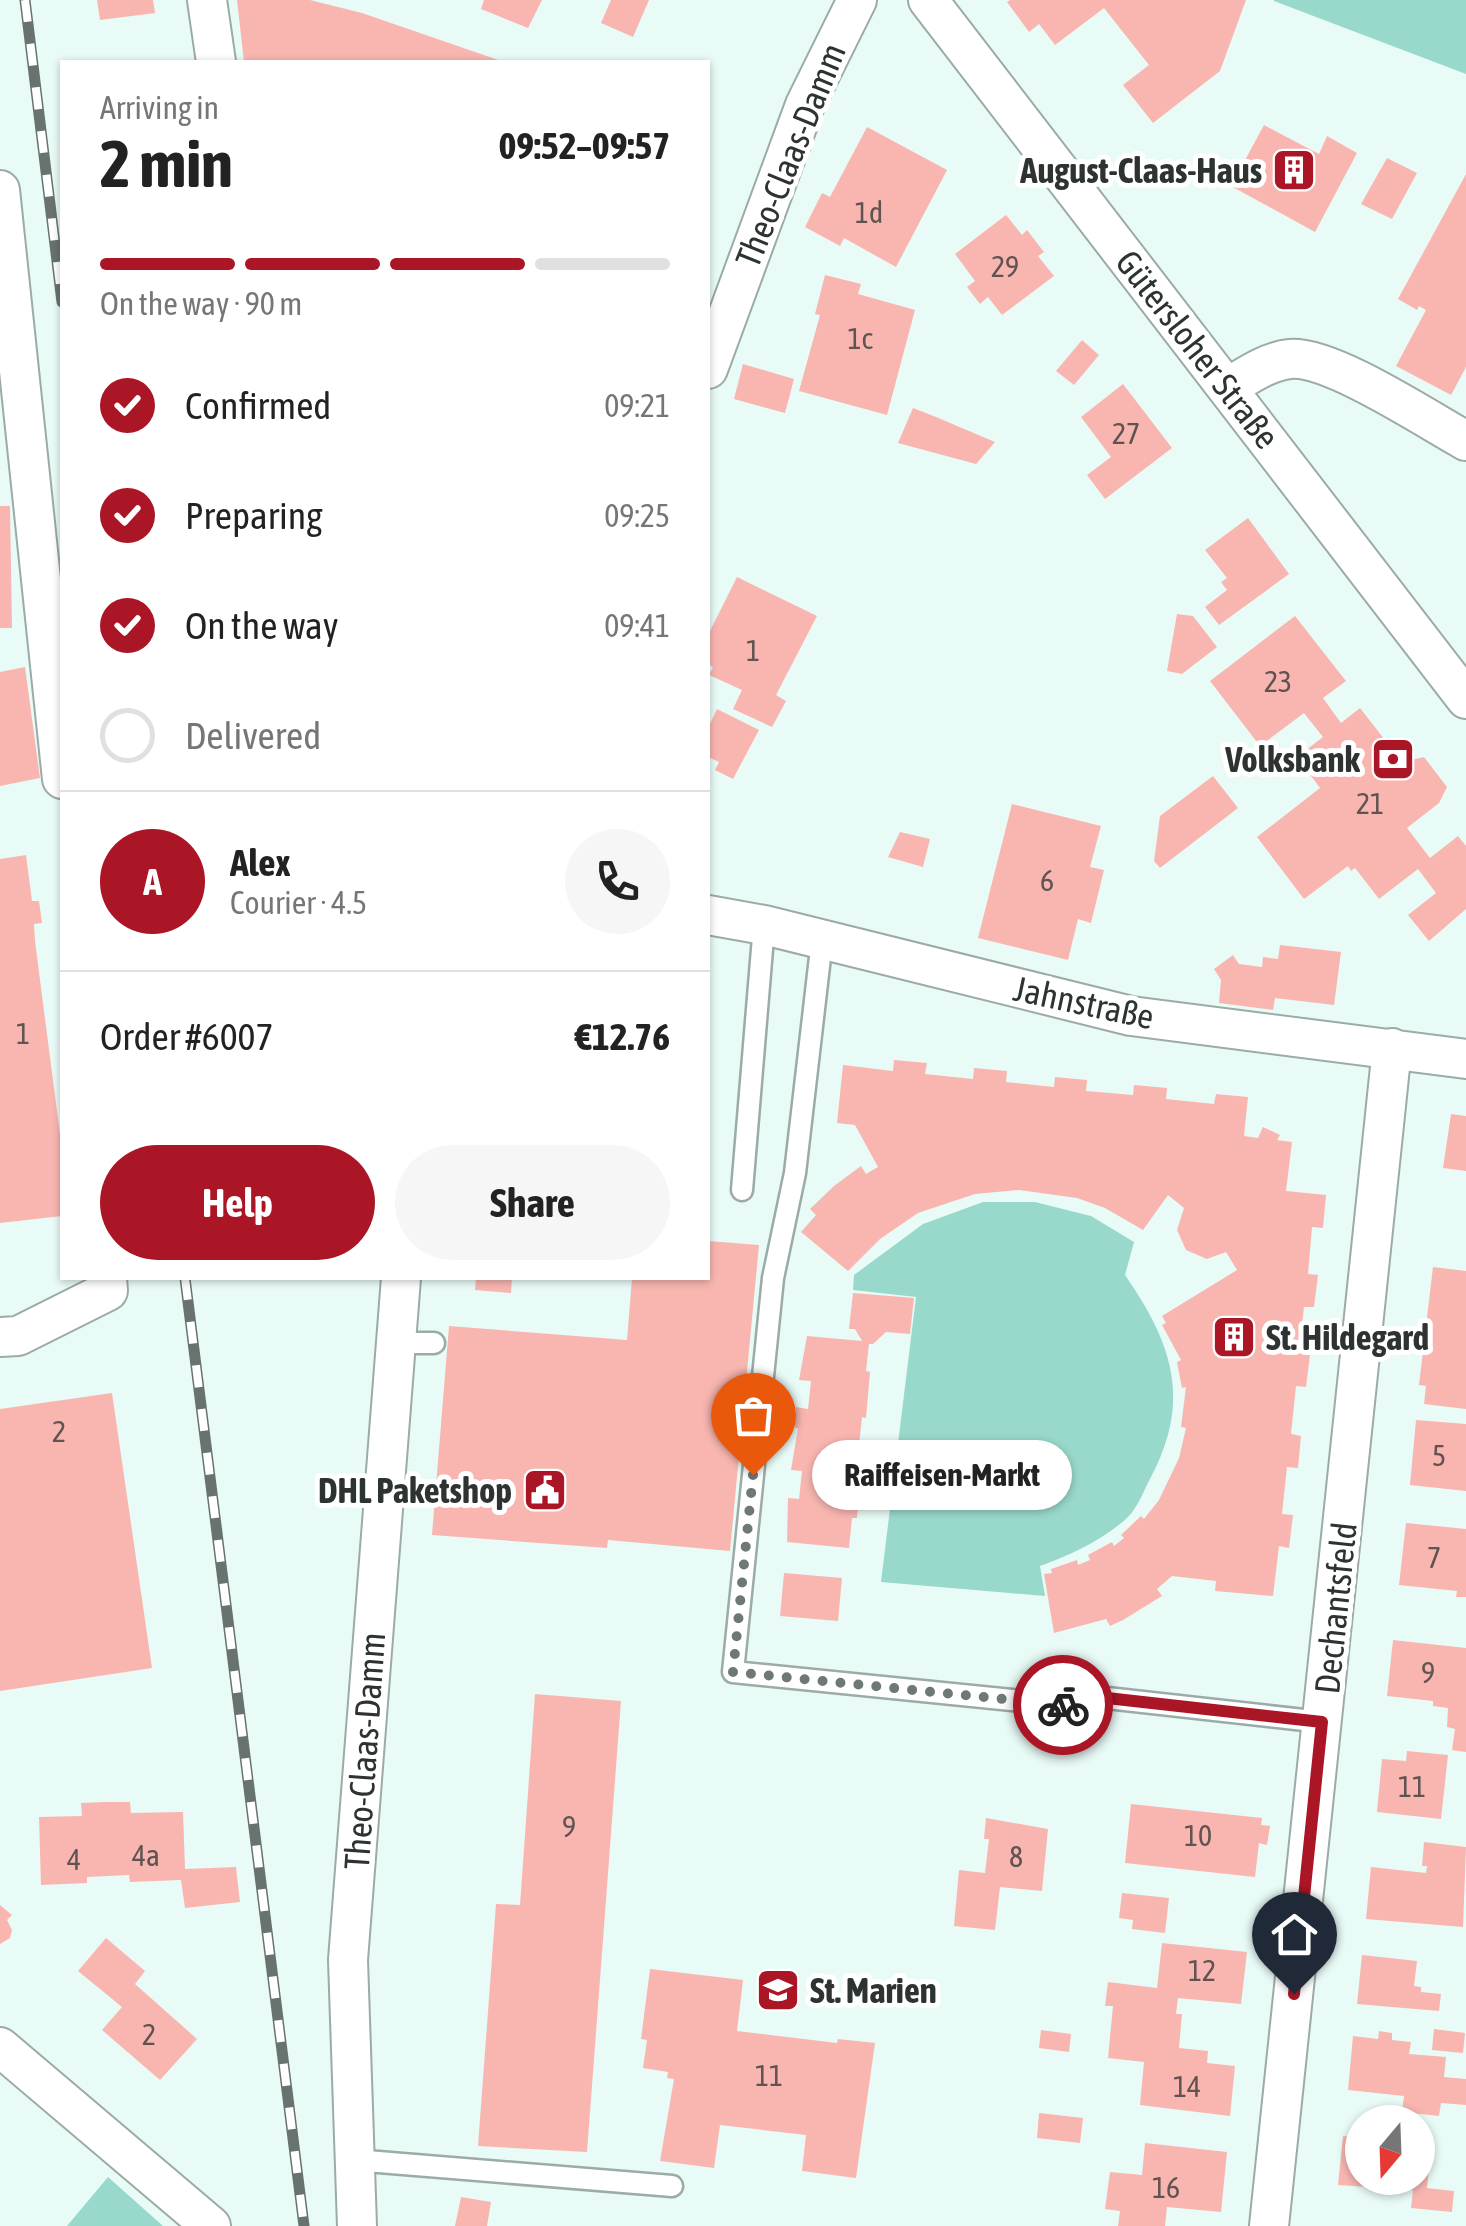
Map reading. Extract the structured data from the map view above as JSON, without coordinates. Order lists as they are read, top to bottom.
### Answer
{
  "streets": {
    "street": [
      "Theo-Claas-Damm",
      "Gütersloher Straße",
      "Jahnstraße",
      "Dechantsfeld"
    ]
  },
  "crossings": [
    ["Jahnstraße", "Dechantsfeld"]
  ],
  "places": {
    "building": ["August-Claas-Haus", "St. Hildegard"],
    "bank": ["Volksbank"],
    "other": ["Raiffeisen-Markt"],
    "public building": ["DHL Paketshop"],
    "school or university": ["St. Marien"]
  },
  "house_numbers": [
    "1d",
    "29",
    "1c",
    "27",
    "1",
    "23",
    "21",
    "6",
    "1",
    "2",
    "5",
    "7",
    "9",
    "11",
    "9",
    "10",
    "4a",
    "8",
    "4",
    "12",
    "2",
    "11",
    "14",
    "16"
  ],
  "north": "bottom",
  "page": {
    "heading": ["2 min", "Arriving in", "09:52–09:57"],
    "panel": [
      "Alex",
      "Courier · 4.5",
      "Order #6007",
      "€12.76"
    ],
    "bar": "On the way · 90 m",
    "list": [
      ["Confirmed", "09:21"],
      ["Preparing", "09:25"],
      ["On the way", "09:41"],
      "Delivered"
    ],
    "round": "A",
    "buttons": ["Help", "Share"],
    "bubble": "Raiffeisen-Markt"
  }
}
